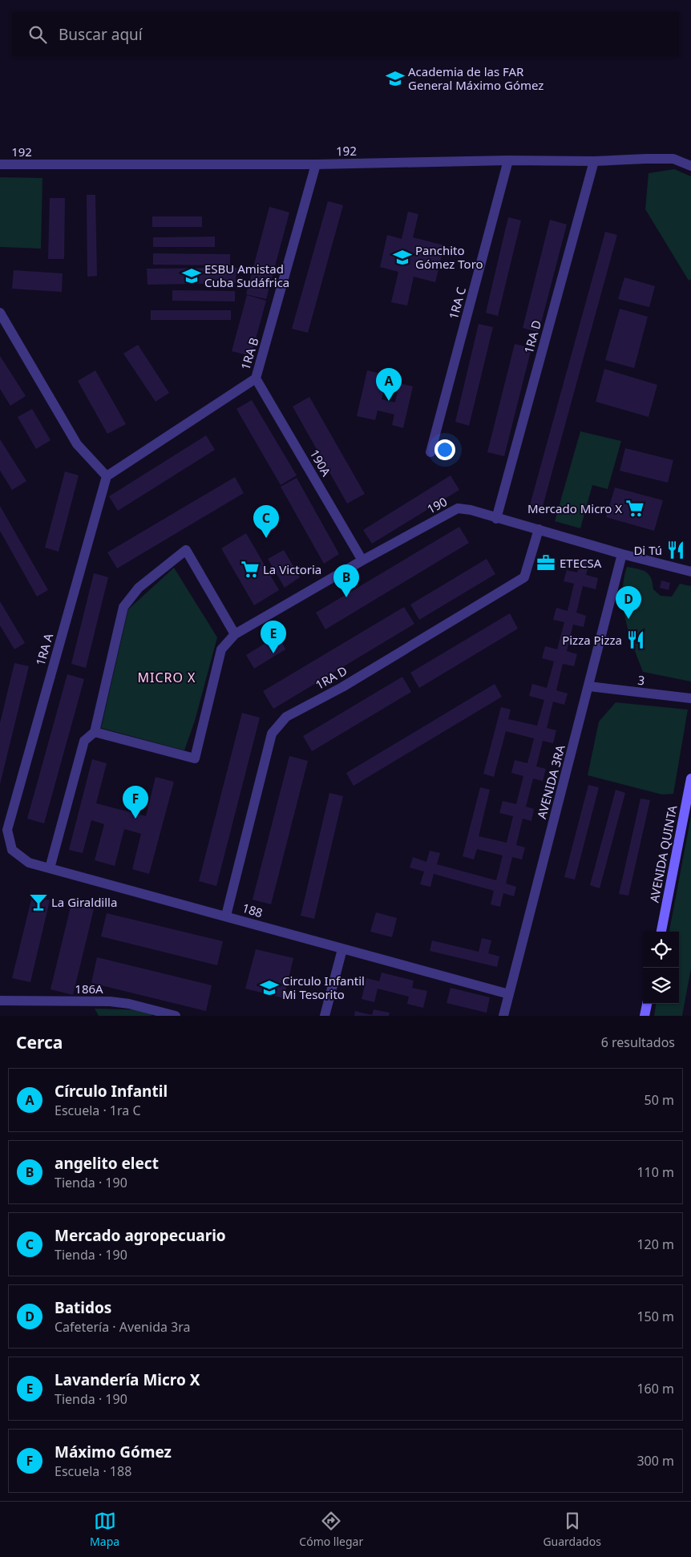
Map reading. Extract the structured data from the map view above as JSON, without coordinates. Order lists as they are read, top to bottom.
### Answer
{
  "streets": {
    "main road": ["AVENIDA QUINTA"],
    "street": [
      "192",
      "1RA C",
      "1RA D",
      "1RA B",
      "190A",
      "190",
      "1RA A",
      "3",
      "AVENIDA 3RA",
      "188",
      "186A"
    ]
  },
  "crossings": [
    ["192", "1RA C"],
    ["192", "1RA D"],
    ["192", "1RA B"],
    ["1RA D", "190"],
    ["1RA D", "188"],
    ["1RA B", "190A"],
    ["1RA B", "1RA A"],
    ["190A", "190"],
    ["190", "AVENIDA 3RA"],
    ["1RA A", "188"],
    ["3", "AVENIDA 3RA"],
    ["AVENIDA 3RA", "188"]
  ],
  "districts": ["MICRO X"],
  "places": {
    "school or university": [
      "Academia de las FAR General Máximo Gómez",
      "Panchito Gómez Toro",
      "ESBU Amistad Cuba Sudáfrica",
      "Circulo Infantil Mi Tesorito"
    ],
    "supermarket": ["Mercado Micro X", "La Victoria"],
    "restaurant": ["Di Tú", "Pizza Pizza"],
    "office": ["ETECSA"],
    "bar": ["La Giraldilla"]
  },
  "page": {
    "search": "Buscar aquí",
    "pins": [
      "A",
      "C",
      "B",
      "D",
      "E",
      "F"
    ],
    "heading": ["Cerca", "6 resultados"],
    "list": [
      {
        "mark": "A",
        "name": "Círculo Infantil",
        "note": "Escuela · 1ra C",
        "value": "50 m"
      },
      {
        "mark": "B",
        "name": "angelito elect",
        "note": "Tienda · 190",
        "value": "110 m"
      },
      {
        "mark": "C",
        "name": "Mercado agropecuario",
        "note": "Tienda · 190",
        "value": "120 m"
      },
      {
        "mark": "D",
        "name": "Batidos",
        "note": "Cafetería · Avenida 3ra",
        "value": "150 m"
      },
      {
        "mark": "E",
        "name": "Lavandería Micro X",
        "note": "Tienda · 190",
        "value": "160 m"
      },
      {
        "mark": "F",
        "name": "Máximo Gómez",
        "note": "Escuela · 188",
        "value": "300 m"
      }
    ],
    "nav": ["Mapa", "Cómo llegar", "Guardados"]
  }
}
